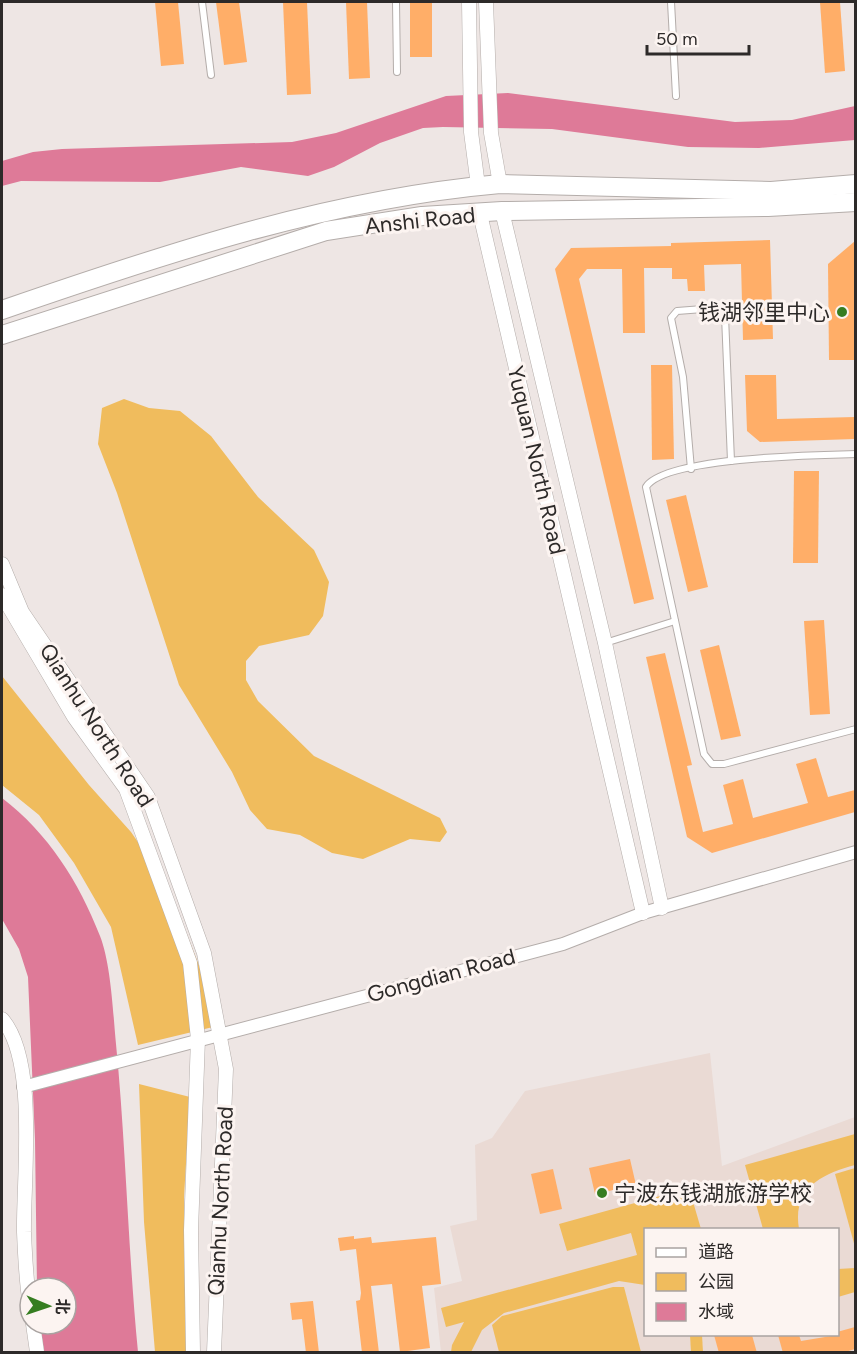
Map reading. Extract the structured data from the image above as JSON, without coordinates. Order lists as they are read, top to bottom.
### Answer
{
  "streets": {
    "main road": ["Anshi Road", "Yuquan North Road"],
    "street": ["Qianhu North Road", "Gongdian Road"]
  },
  "crossings": [
    ["Anshi Road", "Yuquan North Road"],
    ["Yuquan North Road", "Gongdian Road"],
    ["Qianhu North Road", "Gongdian Road"]
  ],
  "places": ["钱湖邻里中心", "宁波东钱湖旅游学校"],
  "legend": ["道路", "公园", "水域"],
  "scale_bar": "50 m",
  "north": "right"
}
